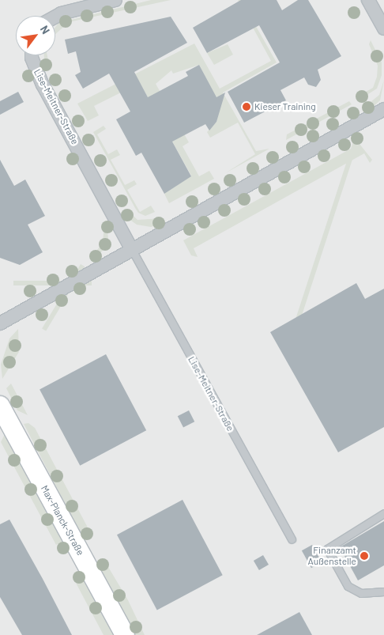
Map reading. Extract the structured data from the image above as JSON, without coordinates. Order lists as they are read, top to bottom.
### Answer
{
  "streets": {
    "street": ["Lise-Meitner-Straße", "Max-Planck-Straße"]
  },
  "places": ["Kieser Training", "Finanzamt Außenstelle"],
  "north": "top right"
}
